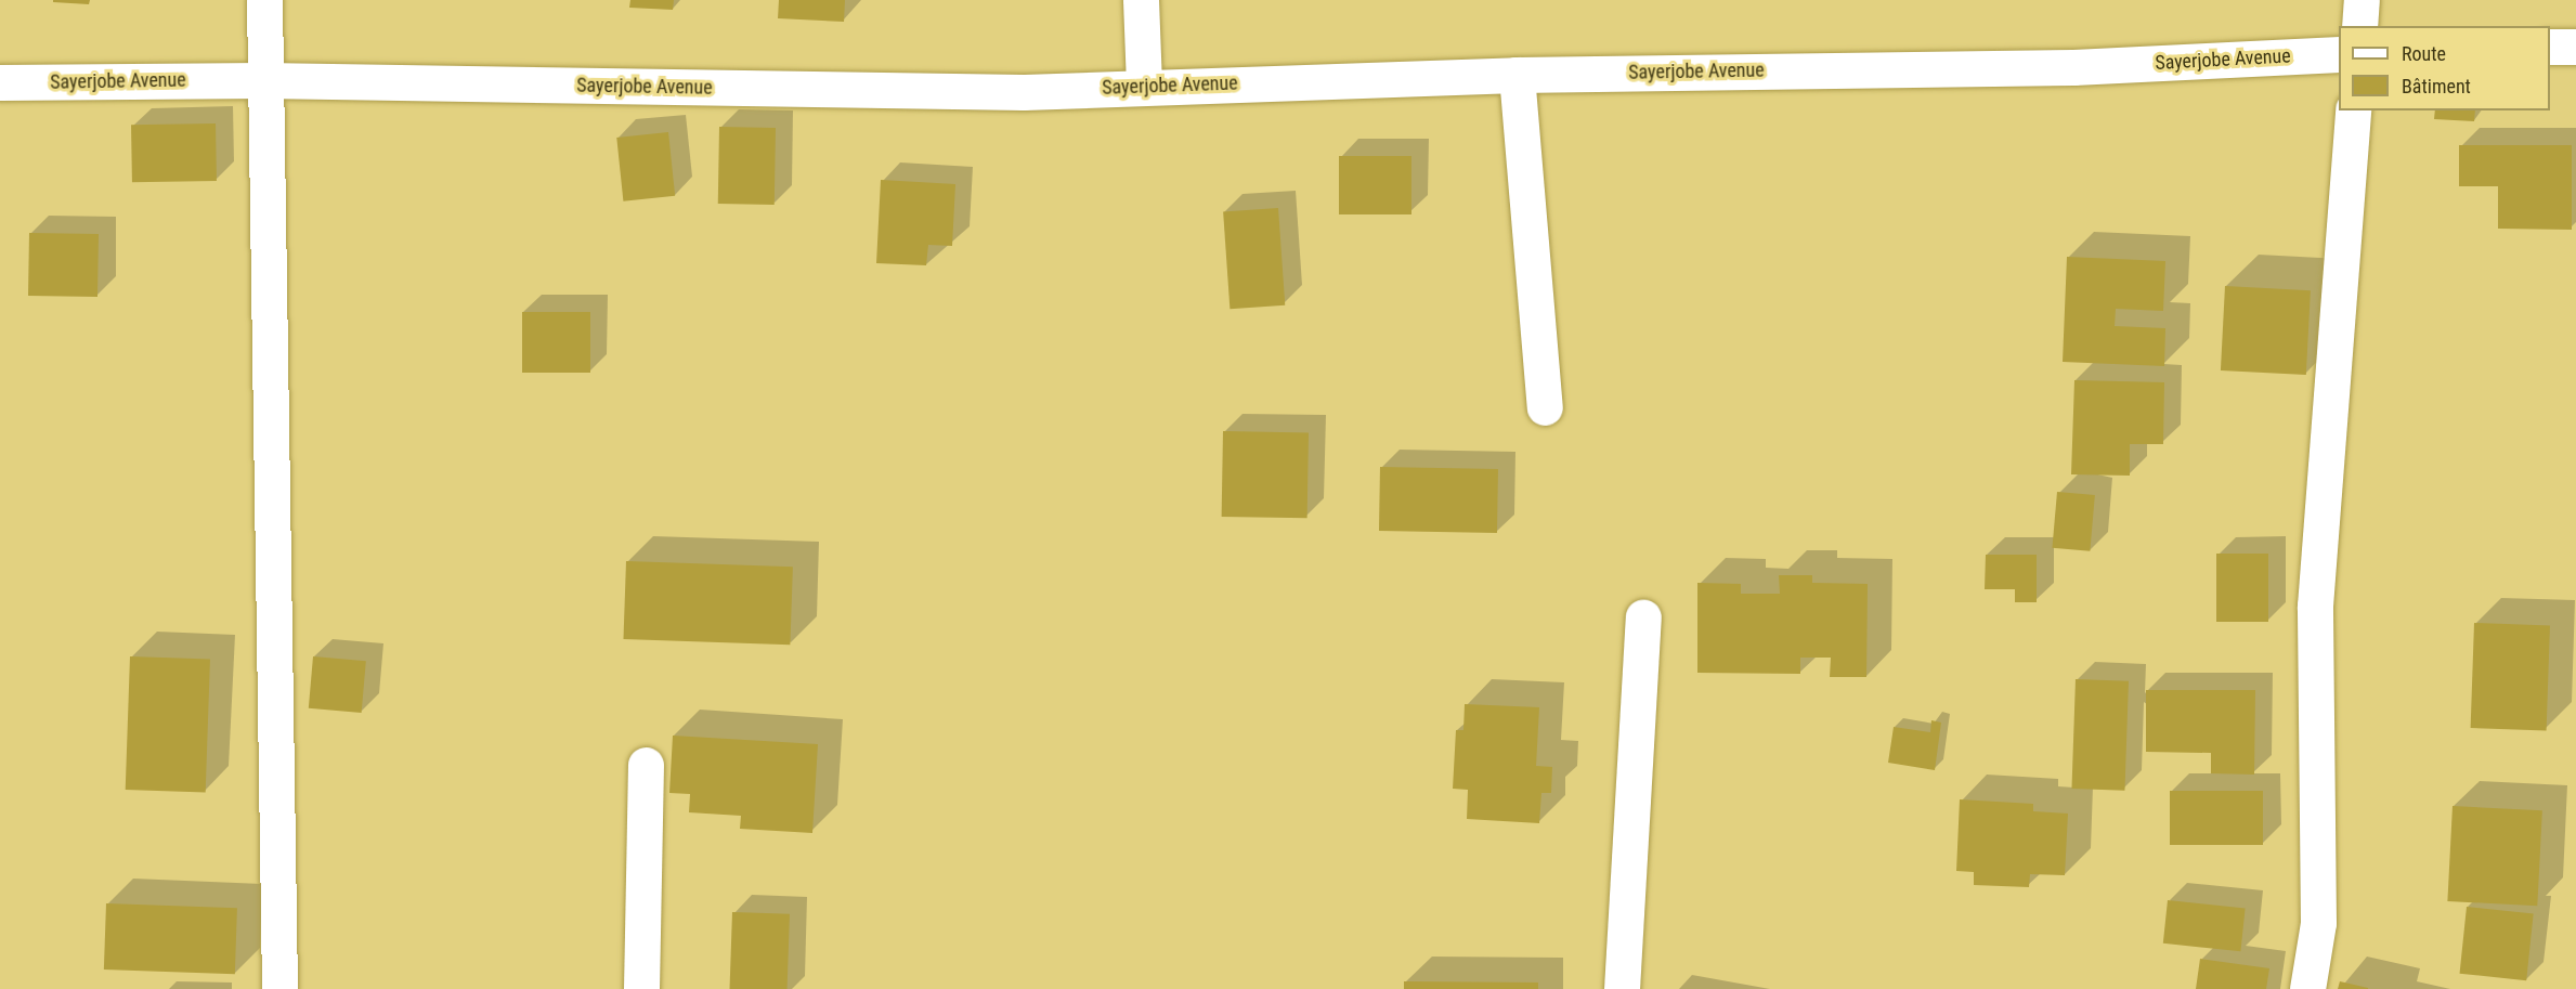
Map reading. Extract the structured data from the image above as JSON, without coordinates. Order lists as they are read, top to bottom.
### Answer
{
  "streets": {
    "street": ["Sayerjobe Avenue"]
  },
  "legend": ["Route", "Bâtiment"]
}
